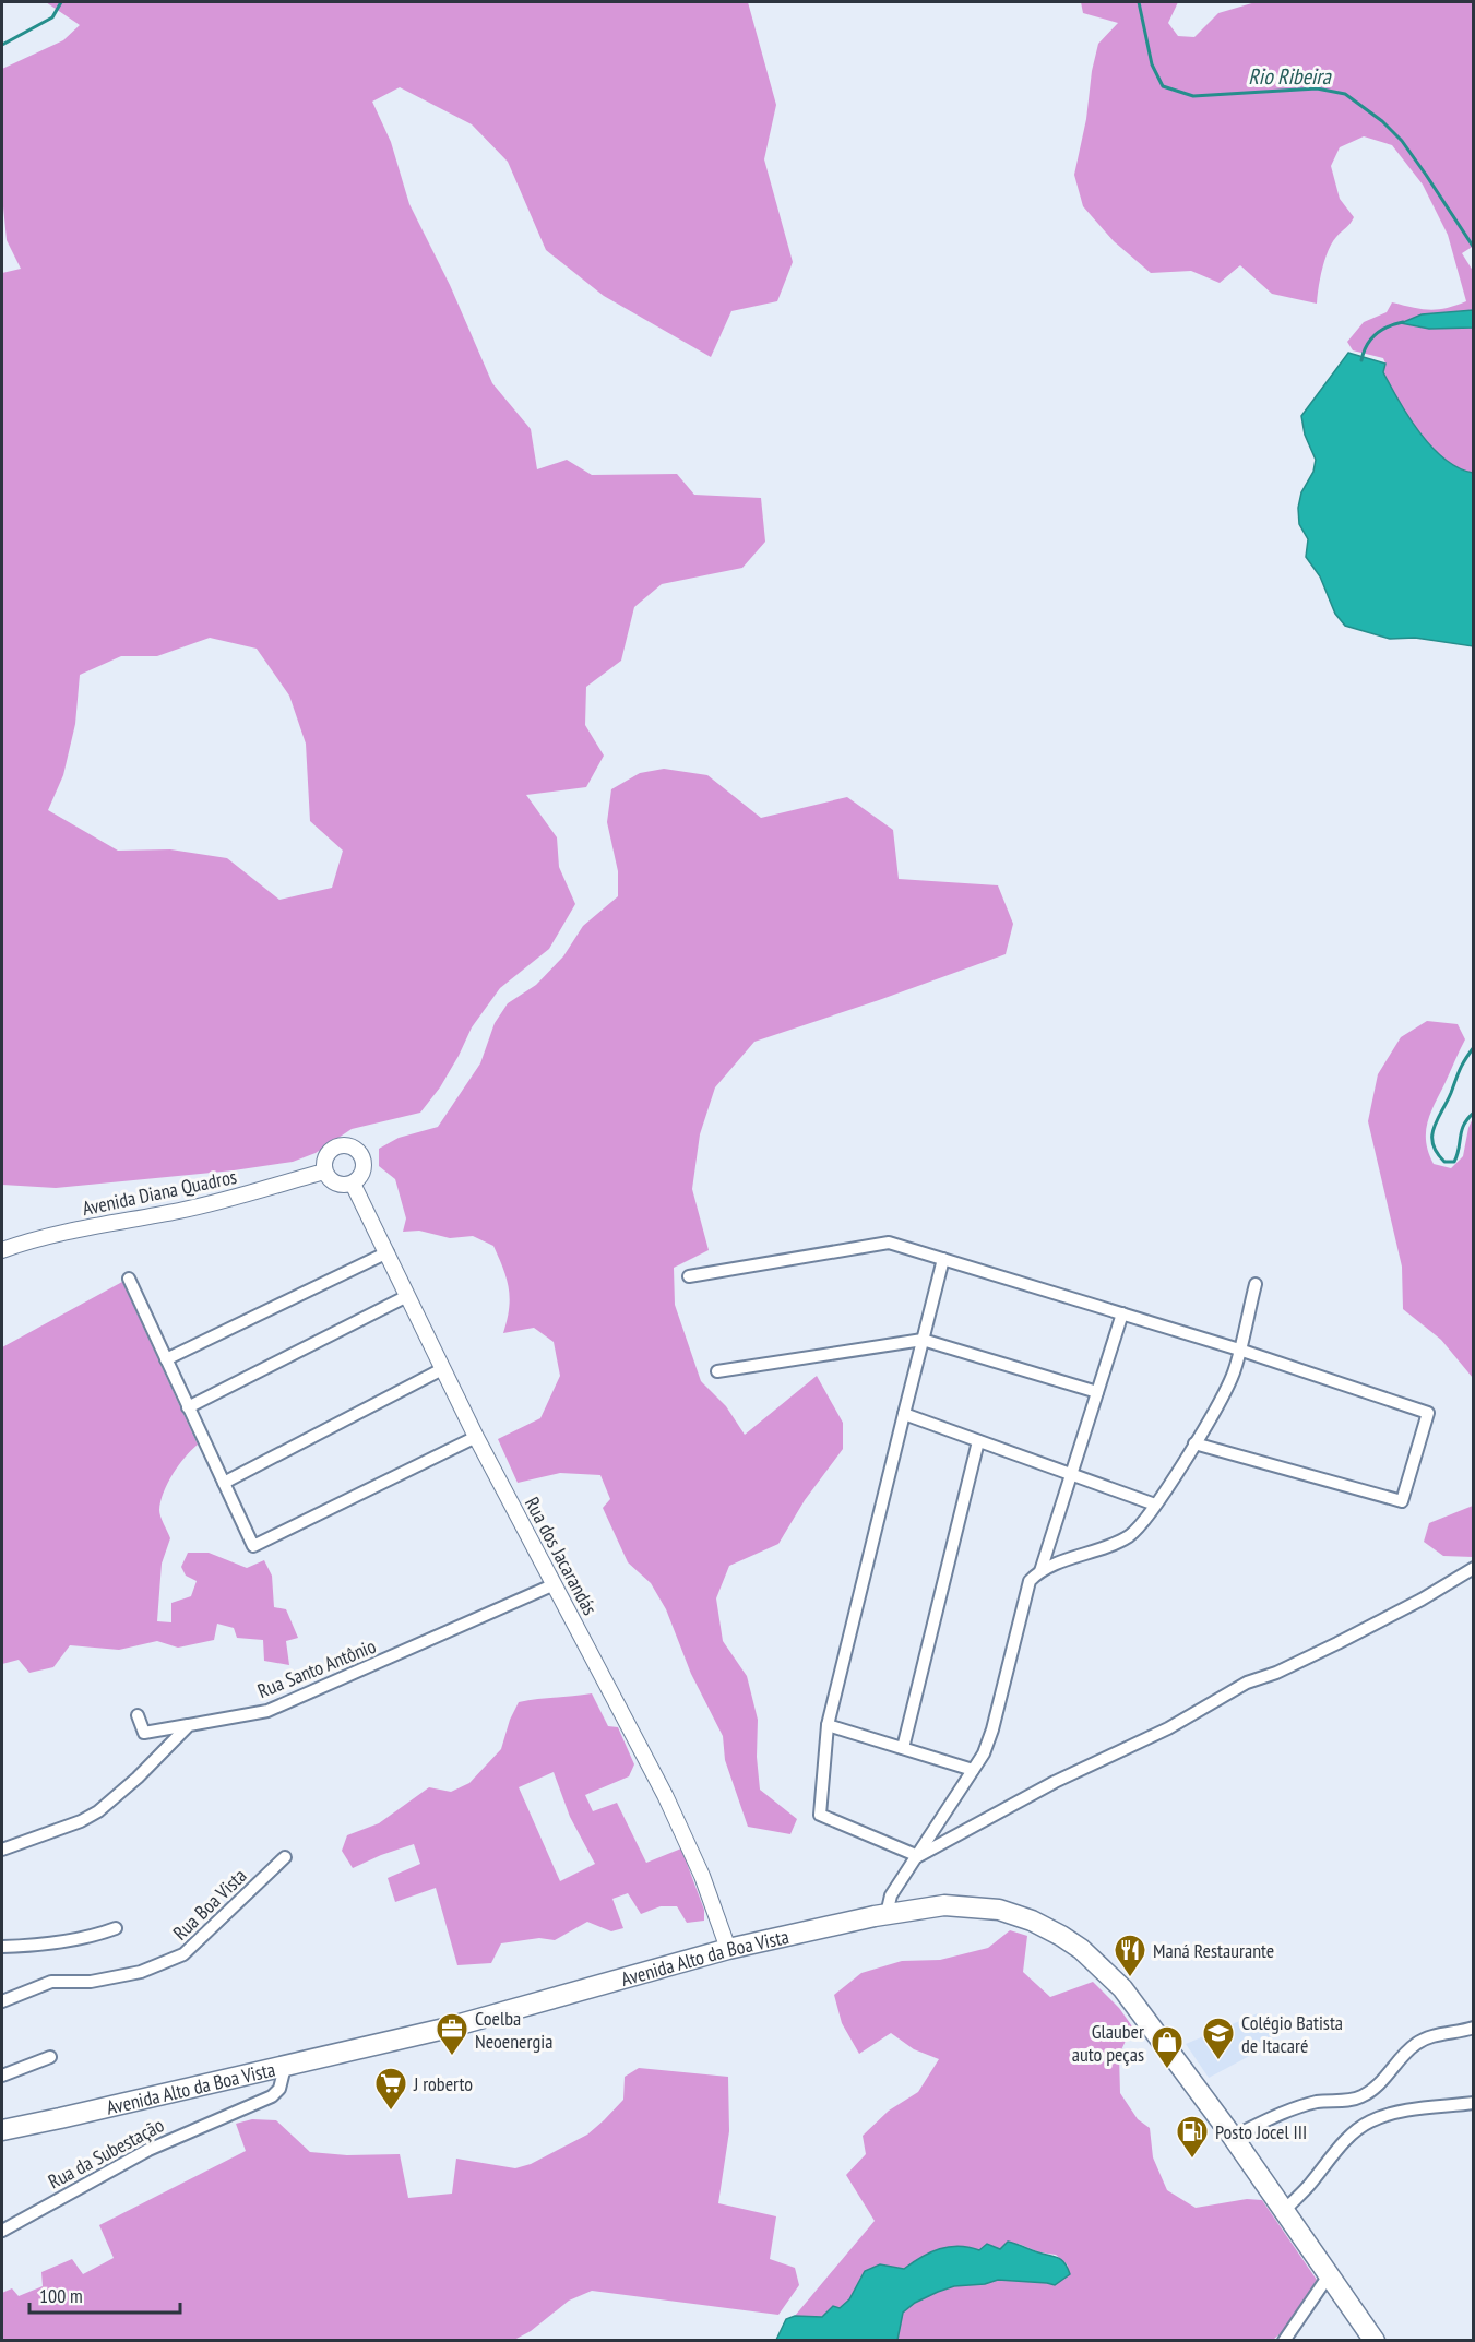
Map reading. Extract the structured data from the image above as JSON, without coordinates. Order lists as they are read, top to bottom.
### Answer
{
  "streets": {
    "main road": ["Avenida Alto da Boa Vista"],
    "street": [
      "Avenida Diana Quadros",
      "Rua dos Jacarandás",
      "Rua Santo Antônio",
      "Rua Boa Vista",
      "Rua da Subestação"
    ]
  },
  "crossings": [
    ["Avenida Diana Quadros", "Rua dos Jacarandás"],
    ["Rua dos Jacarandás", "Rua Santo Antônio"],
    ["Rua dos Jacarandás", "Avenida Alto da Boa Vista"],
    ["Avenida Alto da Boa Vista", "Rua da Subestação"]
  ],
  "water": ["Rio Ribeira"],
  "places": {
    "restaurant": ["Maná Restaurante"],
    "office": ["Coelba Neoenergia"],
    "school or university": ["Colégio Batista de Itacaré"],
    "shop": ["Glauber auto peças"],
    "supermarket": ["J roberto"],
    "fuel station": ["Posto Jocel III"]
  },
  "scale_bar": "100 m"
}
